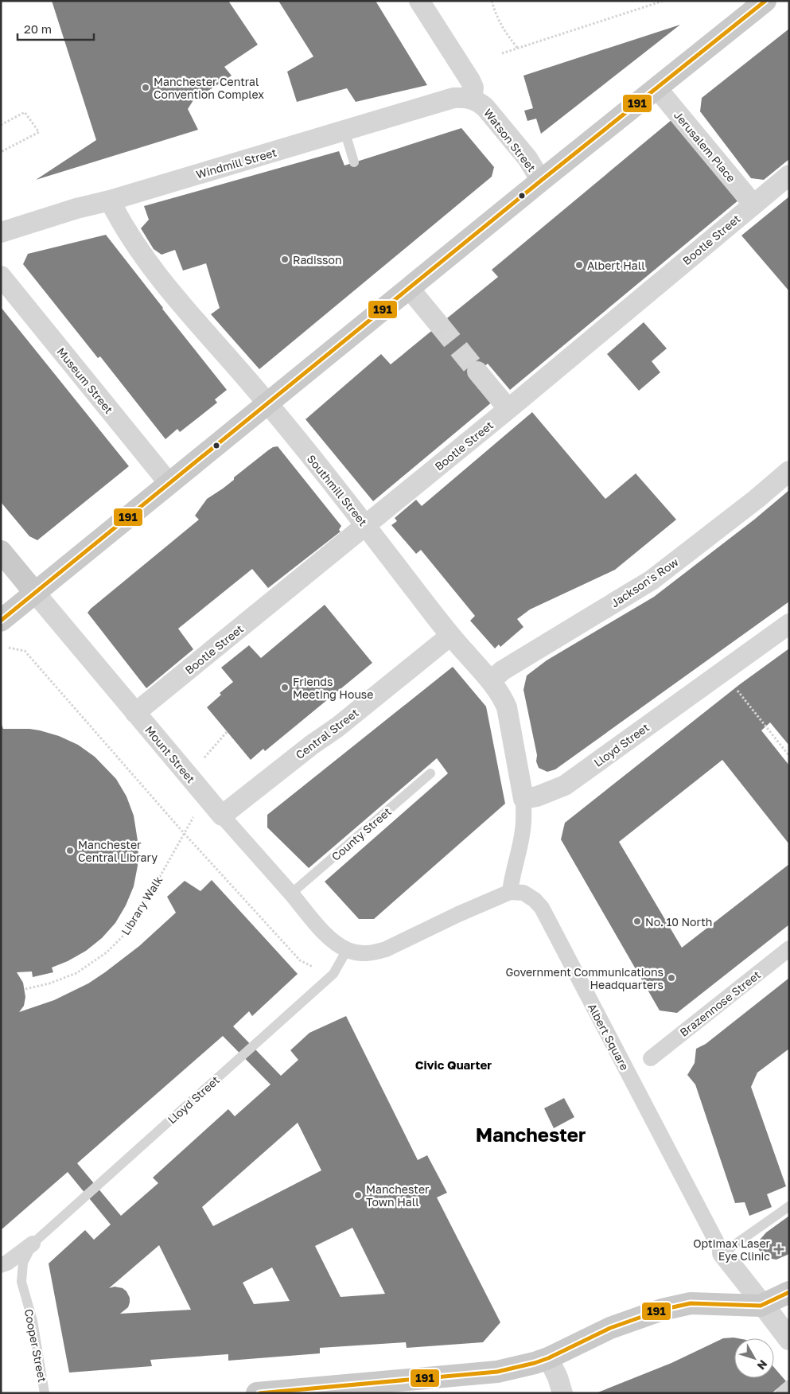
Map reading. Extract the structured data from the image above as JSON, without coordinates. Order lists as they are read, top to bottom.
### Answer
{
  "streets": {
    "main road": ["Mount Street"],
    "street": [
      "Watson Street",
      "Jerusalem Place",
      "Windmill Street",
      "Bootle Street",
      "Museum Street",
      "Southmill Street",
      "Jackson's Row",
      "Central Street",
      "Lloyd Street",
      "Brazennose Street",
      "Albert Square"
    ],
    "lane": ["County Street", "Cooper Street"],
    "path": ["Library Walk"]
  },
  "crossings": [
    ["Watson Street", "Windmill Street"],
    ["Jerusalem Place", "Bootle Street"],
    ["Windmill Street", "Southmill Street"],
    ["Bootle Street", "Southmill Street"],
    ["Bootle Street", "Mount Street"],
    ["Southmill Street", "Jackson's Row"],
    ["Southmill Street", "Central Street"],
    ["Southmill Street", "Lloyd Street"],
    ["Central Street", "Mount Street"],
    ["Lloyd Street", "Mount Street"],
    ["Lloyd Street", "Cooper Street"],
    ["Mount Street", "County Street"],
    ["Mount Street", "Library Walk"]
  ],
  "districts": ["Civic Quarter", "Manchester"],
  "places": {
    "other": [
      "Manchester Central Convention Complex",
      "Radisson",
      "Albert Hall",
      "Friends Meeting House",
      "Manchester Central Library",
      "No. 10 North",
      "Government Communications Headquarters",
      "Manchester Town Hall"
    ],
    "health": ["Optimax Laser Eye Clinic"]
  },
  "lines": ["transit line 191"],
  "scale_bar": "20 m",
  "north": "bottom right"
}
